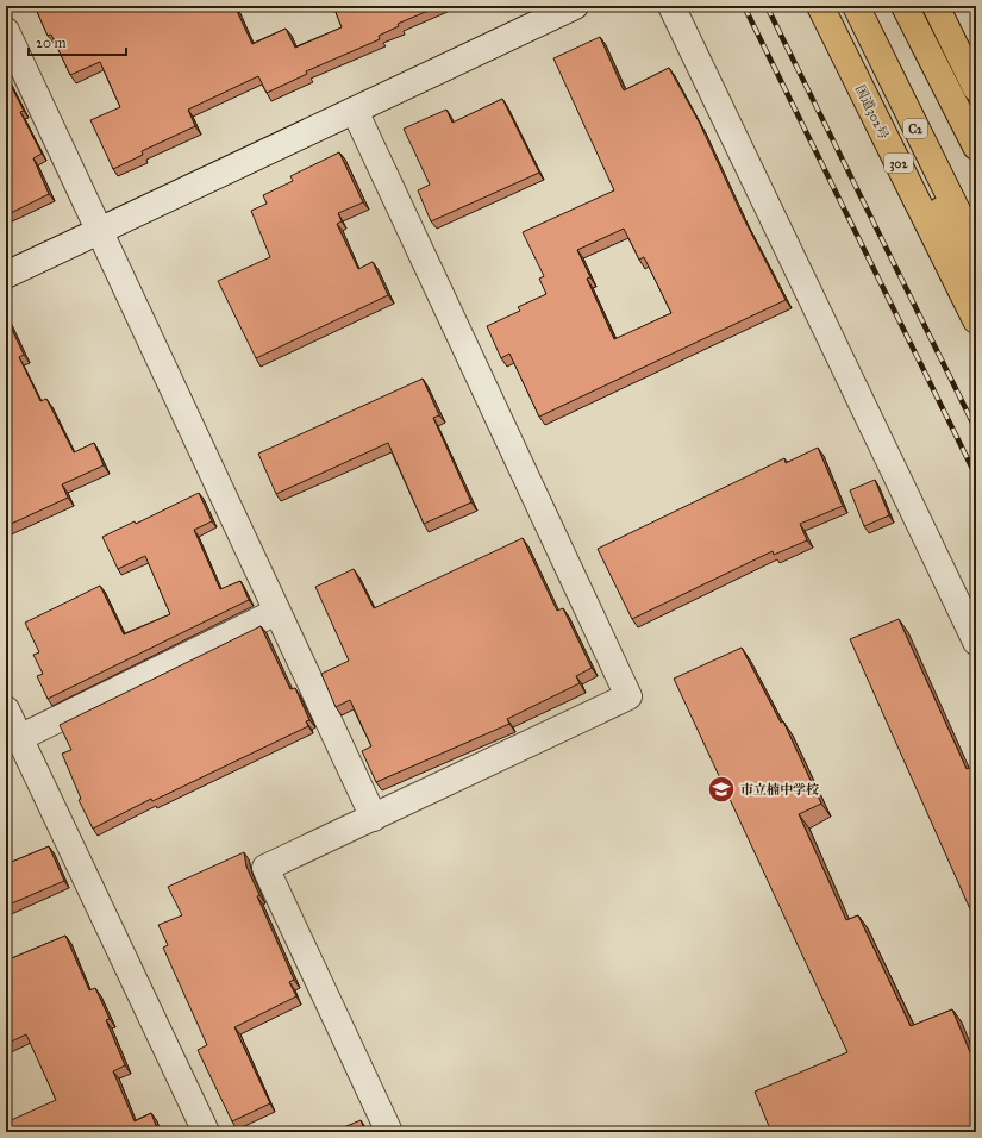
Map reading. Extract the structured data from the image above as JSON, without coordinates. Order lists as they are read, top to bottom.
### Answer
{
  "streets": {
    "highway": ["国道302号", "C2", "302"]
  },
  "places": {
    "school or university": ["市立楠中学校"]
  },
  "scale_bar": "20 m"
}
